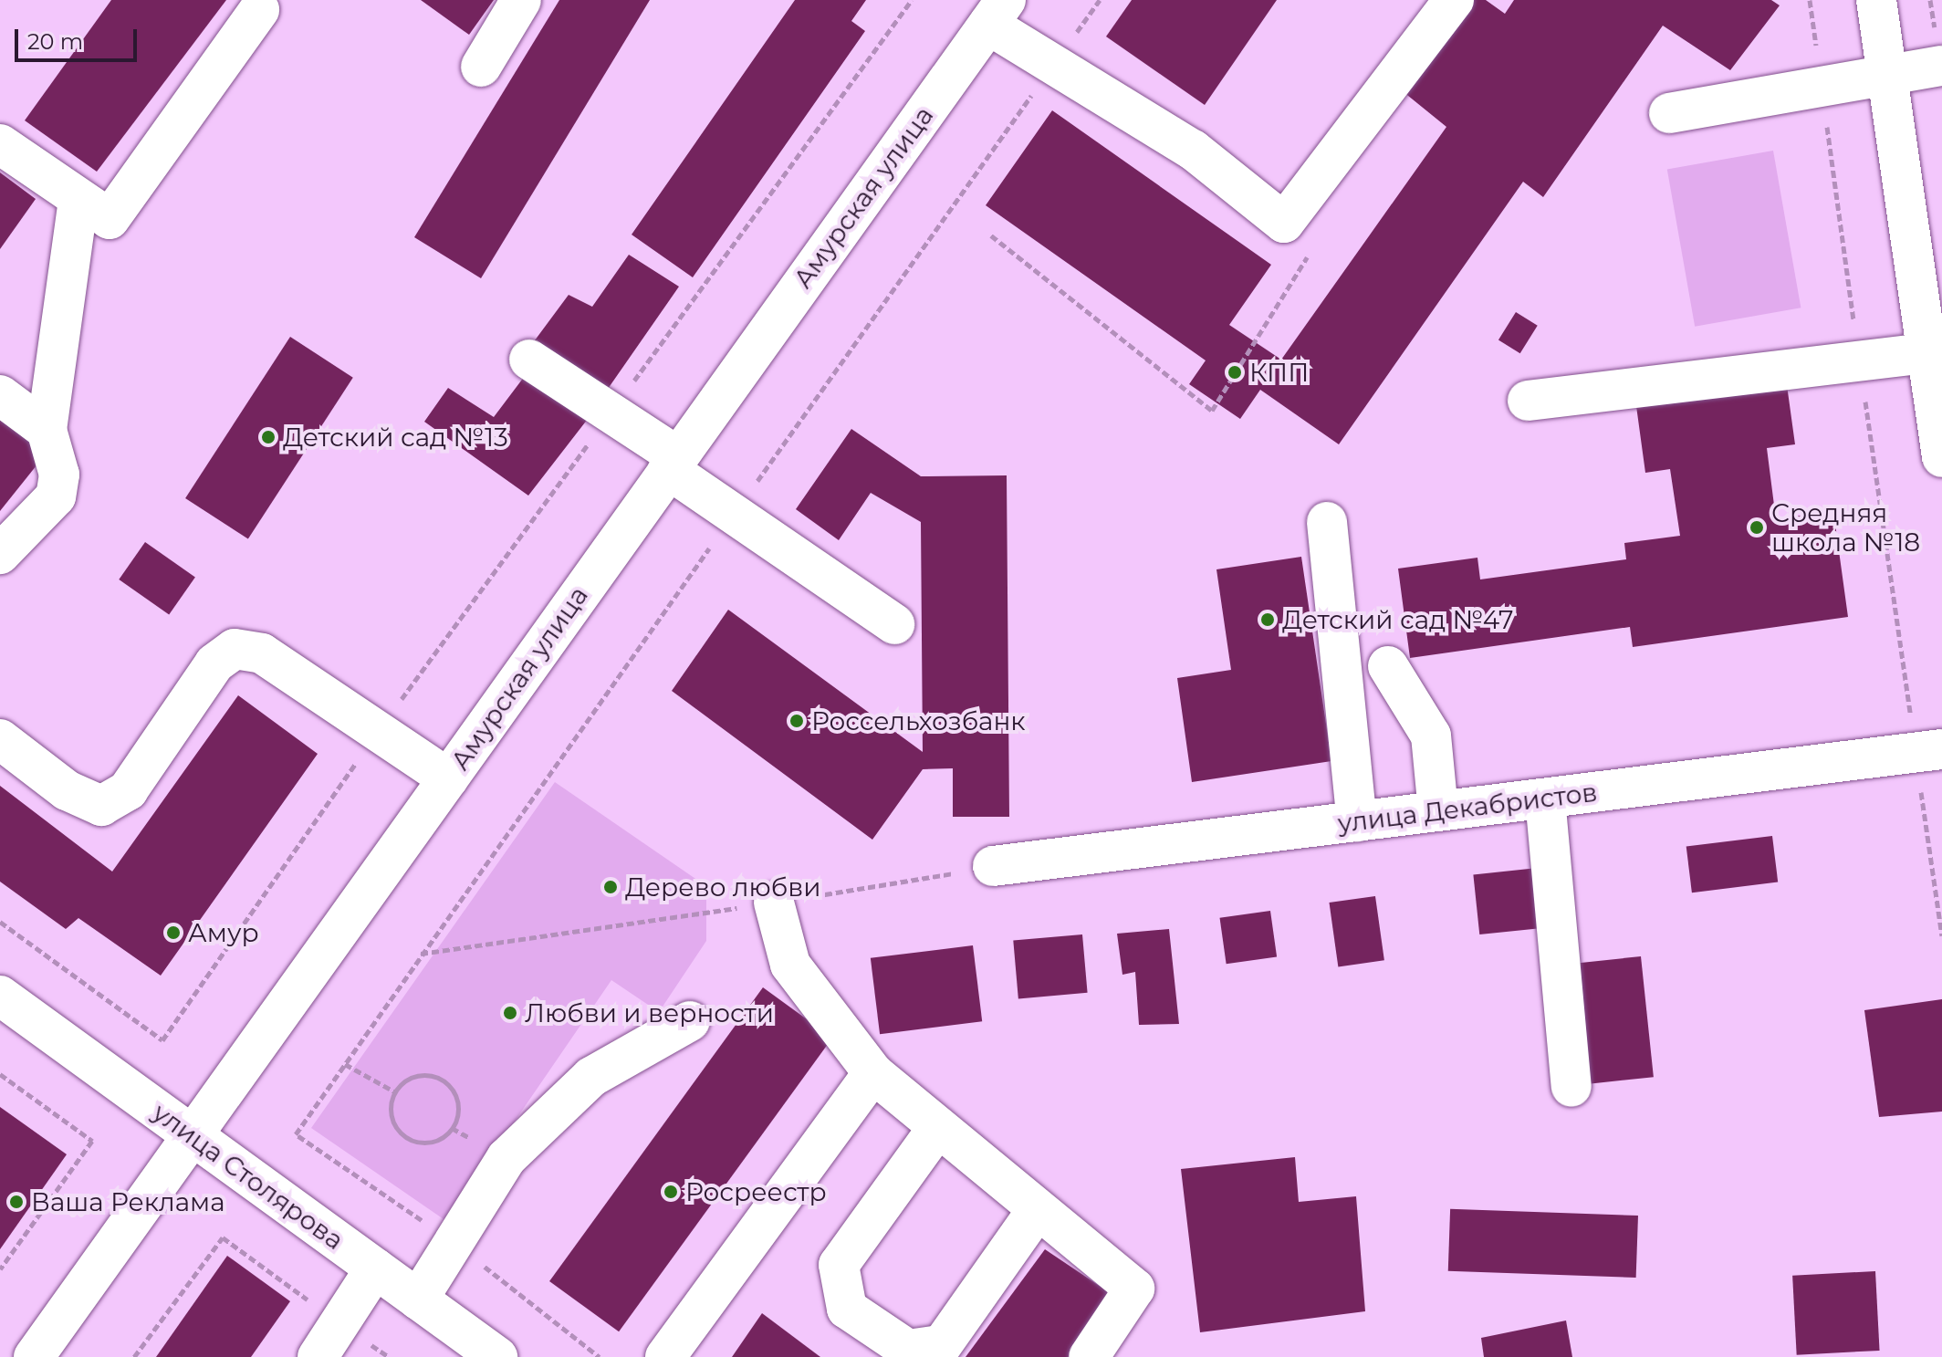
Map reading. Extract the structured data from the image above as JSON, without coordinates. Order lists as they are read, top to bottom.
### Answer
{
  "streets": {
    "street": ["Амурская улица", "улица Декабристов", "улица Столярова"]
  },
  "crossings": [
    ["Амурская улица", "улица Столярова"]
  ],
  "places": [
    "КПП",
    "Детский сад №13",
    "Средняя школа №18",
    "Детский сад №47",
    "Россельхозбанк",
    "Дерево любви",
    "Амур",
    "Любви и верности",
    "Росреестр",
    "Ваша Реклама"
  ],
  "scale_bar": "20 m"
}
